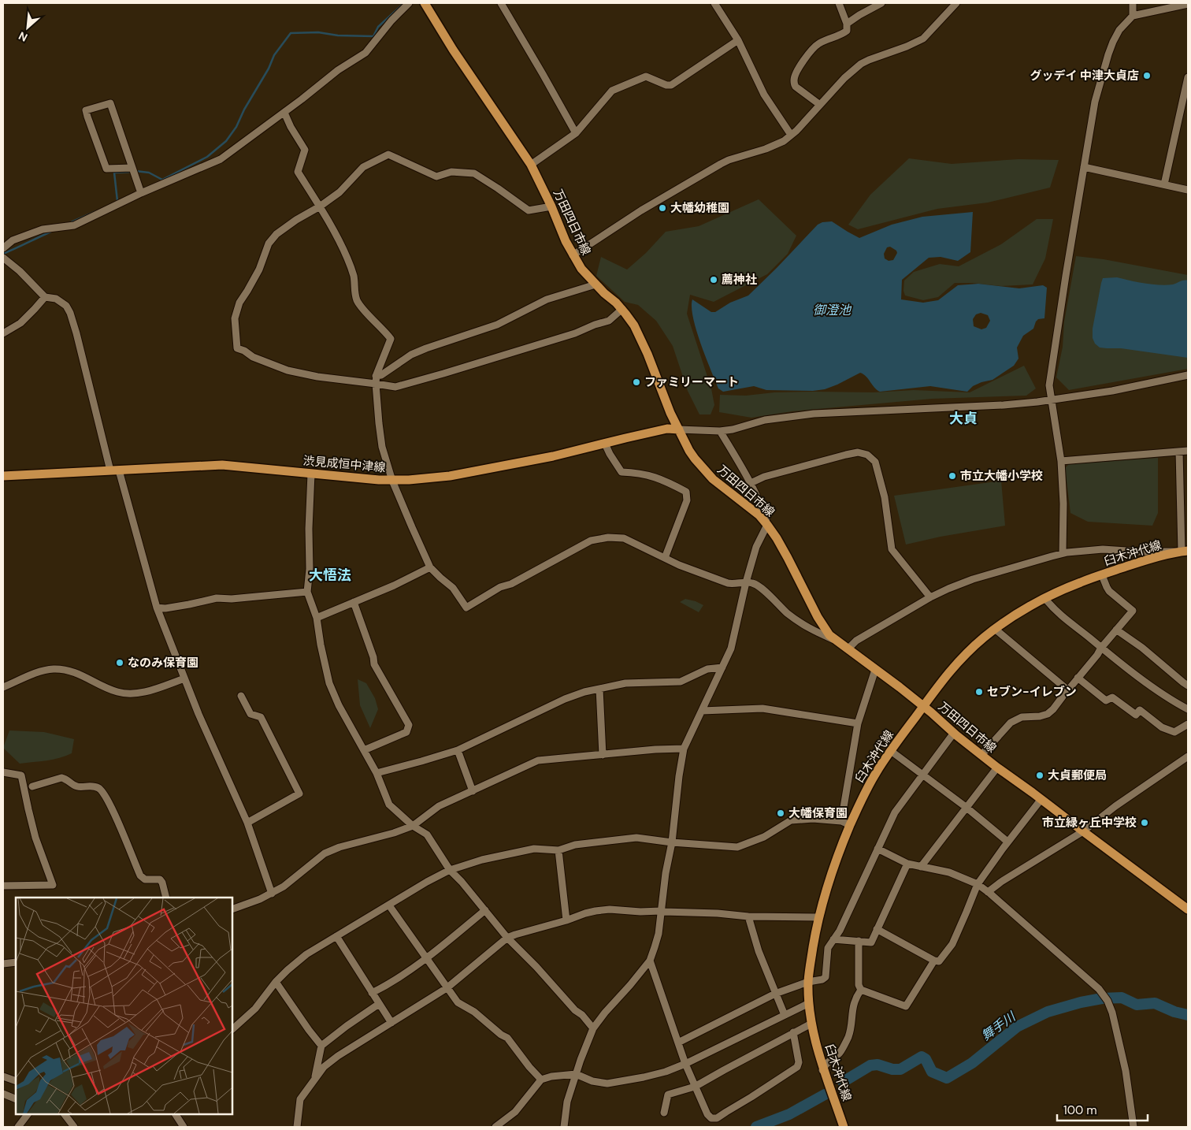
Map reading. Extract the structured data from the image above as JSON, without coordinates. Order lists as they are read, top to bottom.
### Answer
{
  "streets": {
    "main road": ["万田四日市線", "渋見成恒中津線", "臼木沖代線"]
  },
  "crossings": [
    ["万田四日市線", "渋見成恒中津線"],
    ["万田四日市線", "臼木沖代線"]
  ],
  "districts": ["大貞", "大悟法"],
  "water": ["御澄池", "舞手川"],
  "places": [
    "グッデイ 中津大貞店",
    "大幡幼稚園",
    "薦神社",
    "ファミリーマート",
    "市立大幡小学校",
    "なのみ保育園",
    "セブン-イレブン",
    "大貞郵便局",
    "大幡保育園",
    "市立緑ヶ丘中学校"
  ],
  "scale_bar": "100 m",
  "north": "bottom left"
}
